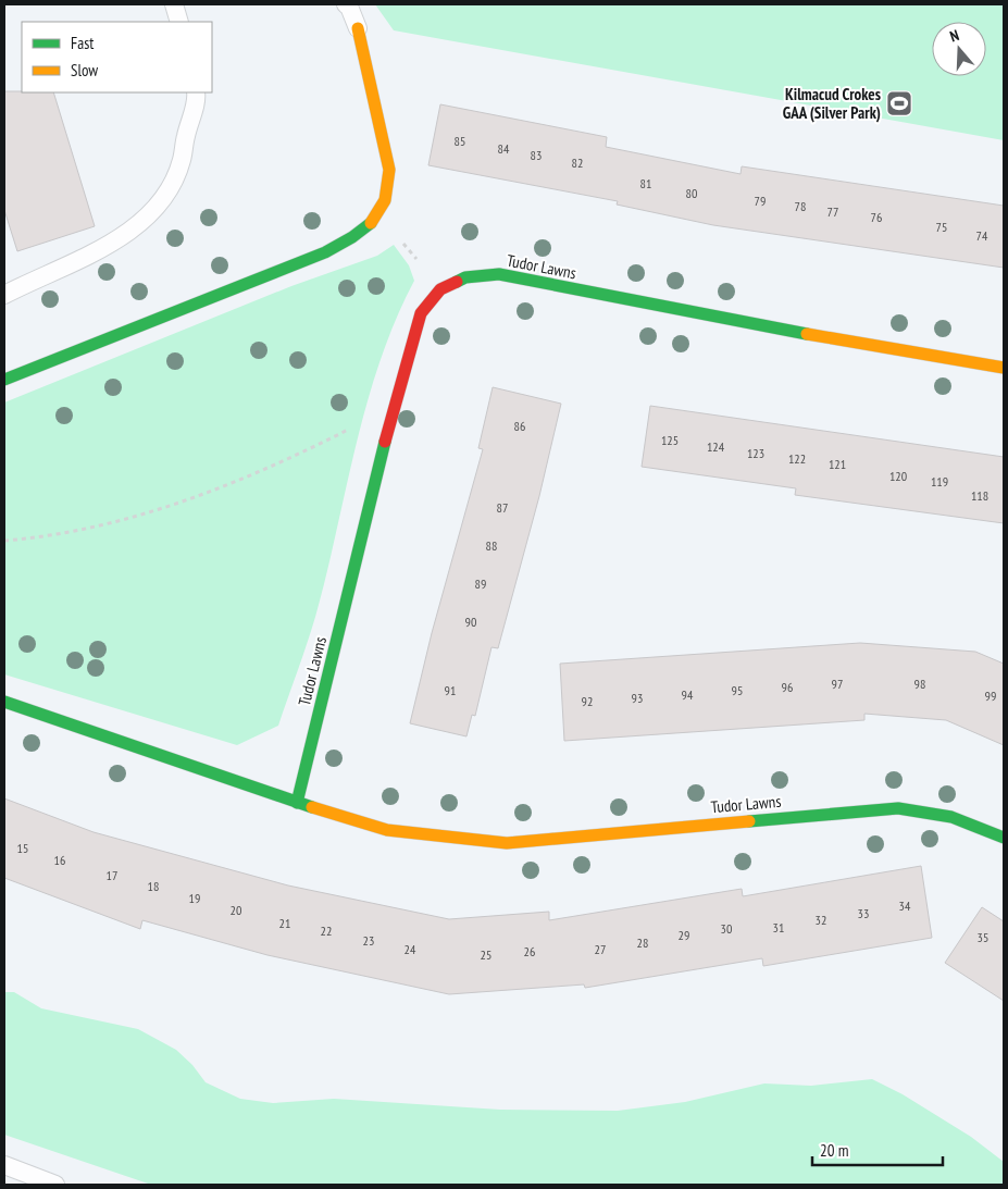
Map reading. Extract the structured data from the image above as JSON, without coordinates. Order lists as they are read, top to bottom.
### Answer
{
  "streets": {
    "street": ["Tudor Lawns"]
  },
  "places": {
    "sports": ["Kilmacud Crokes GAA (Silver Park)"]
  },
  "house_numbers": [
    "85",
    "84",
    "83",
    "82",
    "81",
    "80",
    "79",
    "78",
    "77",
    "76",
    "75",
    "74",
    "86",
    "125",
    "124",
    "123",
    "122",
    "121",
    "120",
    "119",
    "118",
    "87",
    "88",
    "89",
    "90",
    "97",
    "98",
    "96",
    "91",
    "95",
    "94",
    "99",
    "93",
    "92",
    "15",
    "16",
    "17",
    "18",
    "19",
    "34",
    "20",
    "33",
    "32",
    "21",
    "31",
    "30",
    "22",
    "29",
    "35",
    "23",
    "28",
    "24",
    "27",
    "26",
    "25"
  ],
  "legend": ["Fast", "Slow"],
  "scale_bar": "20 m",
  "north": "top"
}
